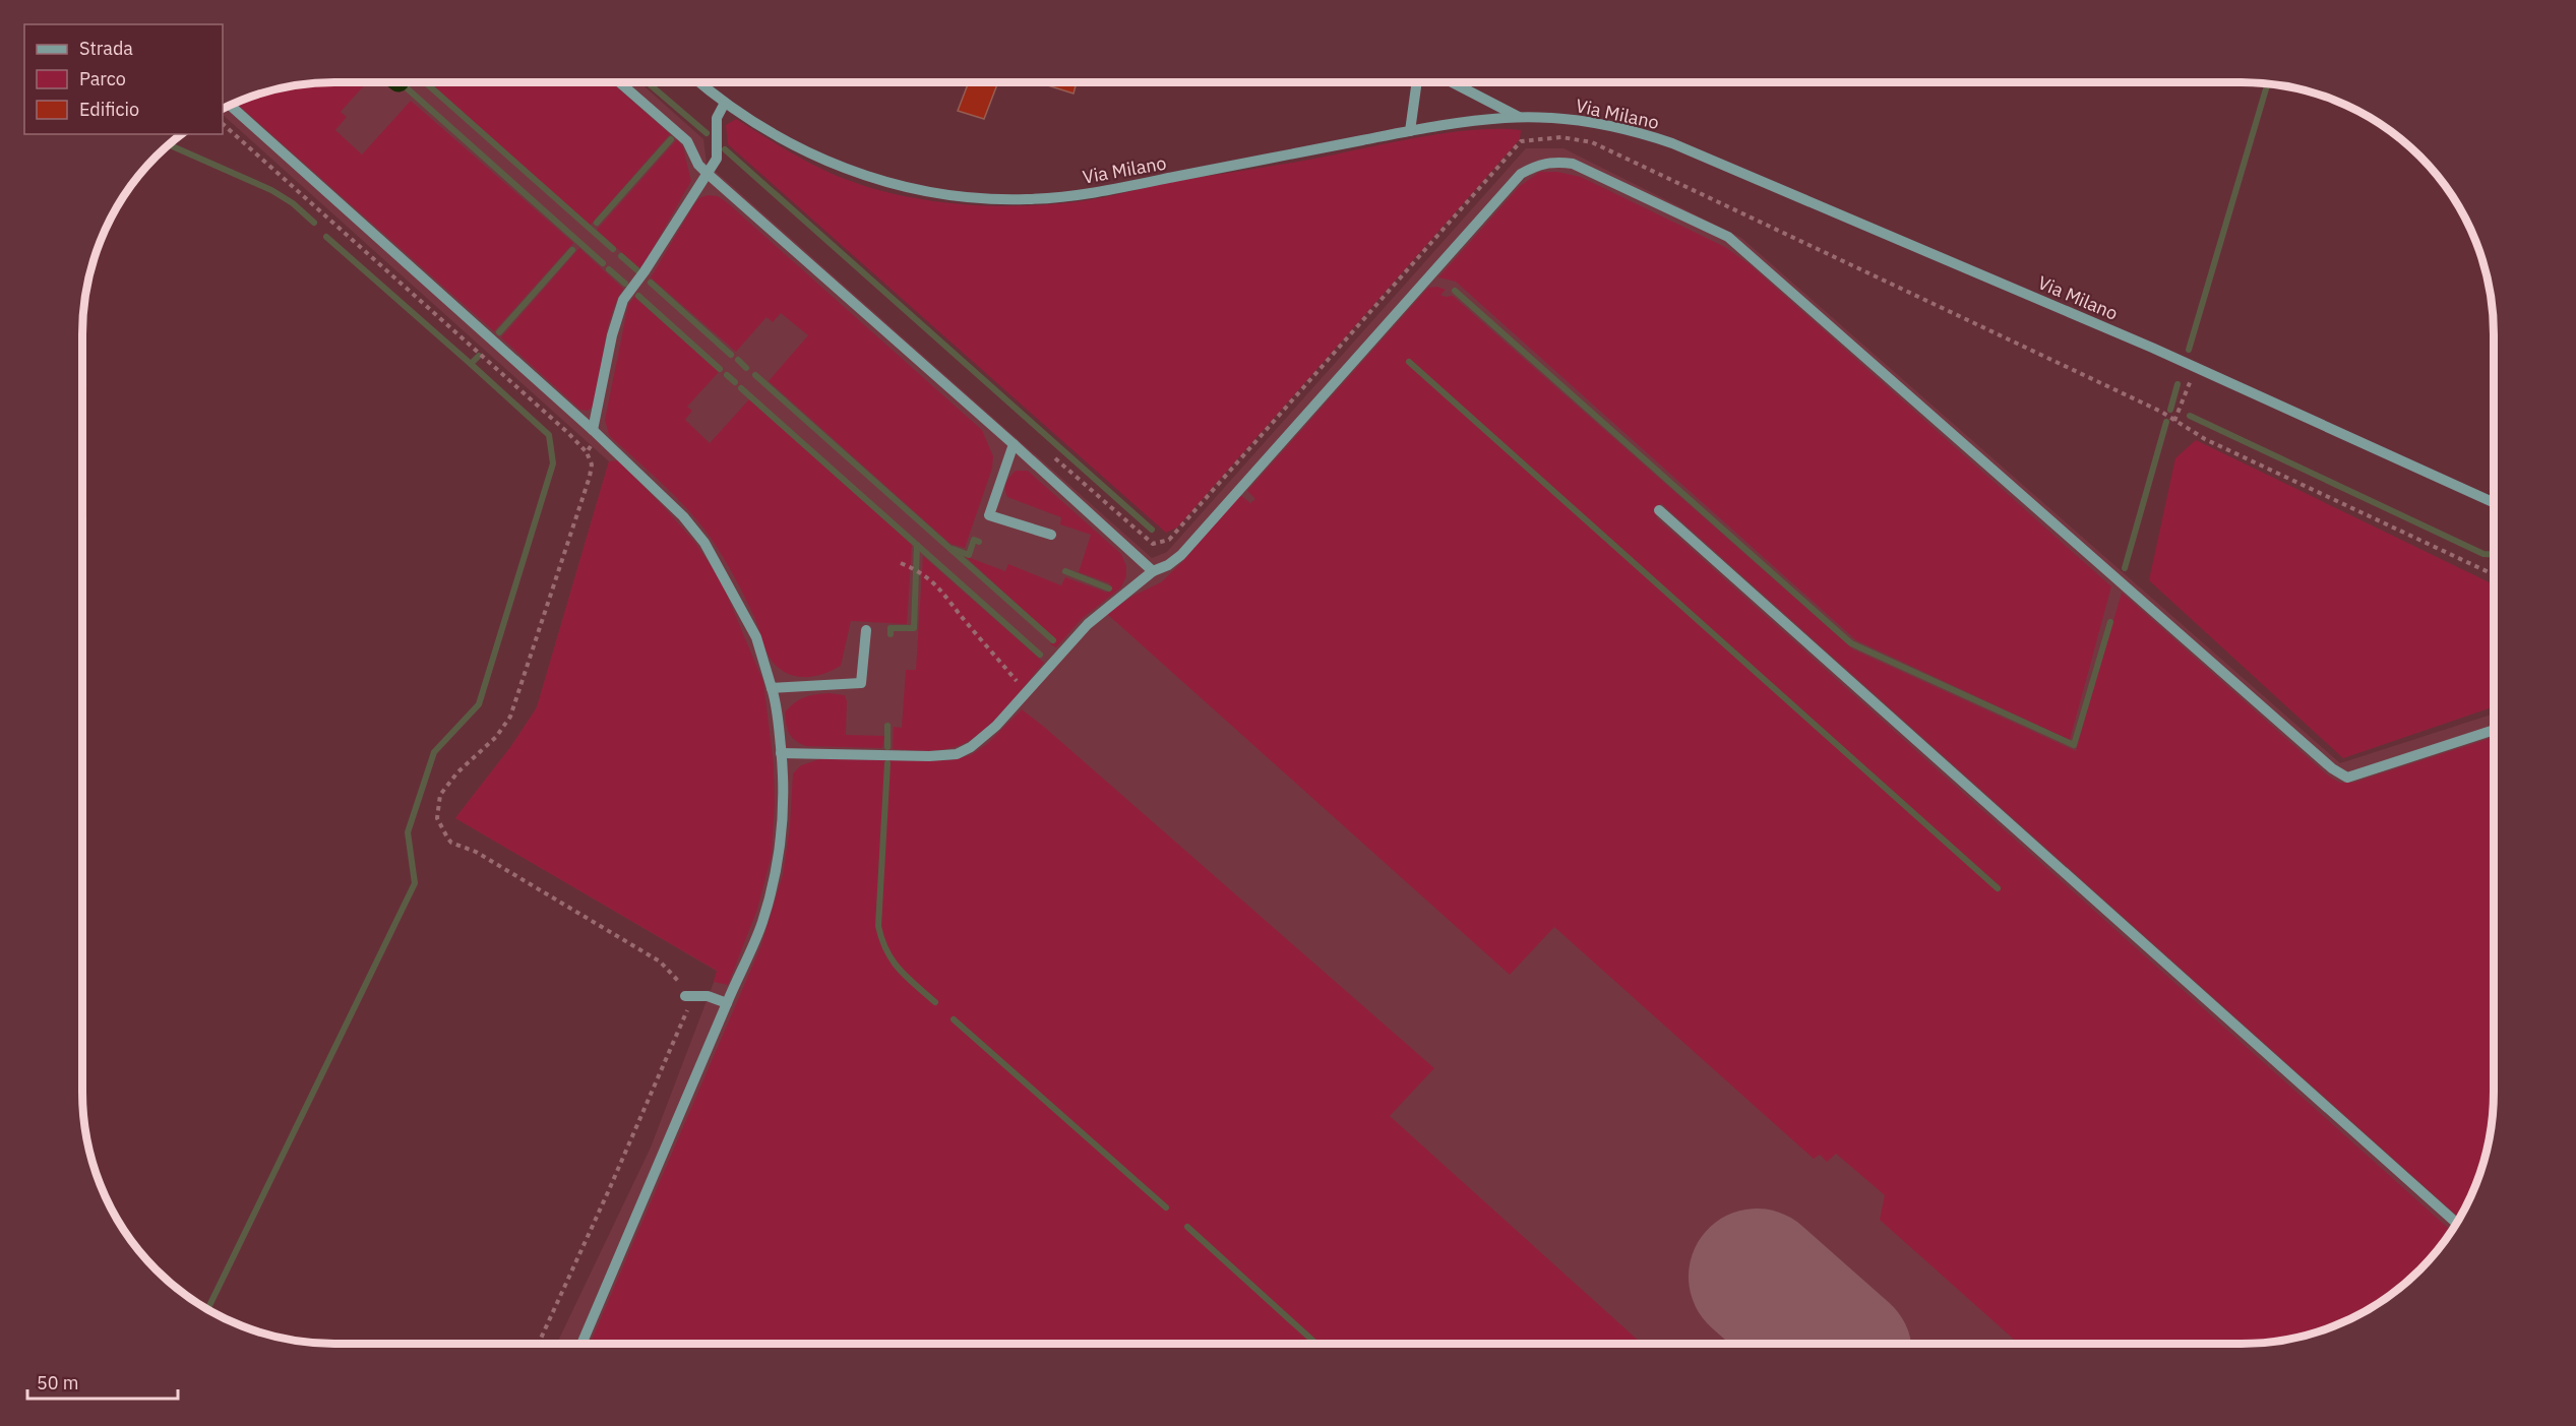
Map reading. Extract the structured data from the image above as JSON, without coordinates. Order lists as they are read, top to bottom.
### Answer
{
  "streets": {
    "street": ["Via Milano"]
  },
  "legend": ["Strada", "Parco", "Edificio"],
  "scale_bar": "50 m"
}
